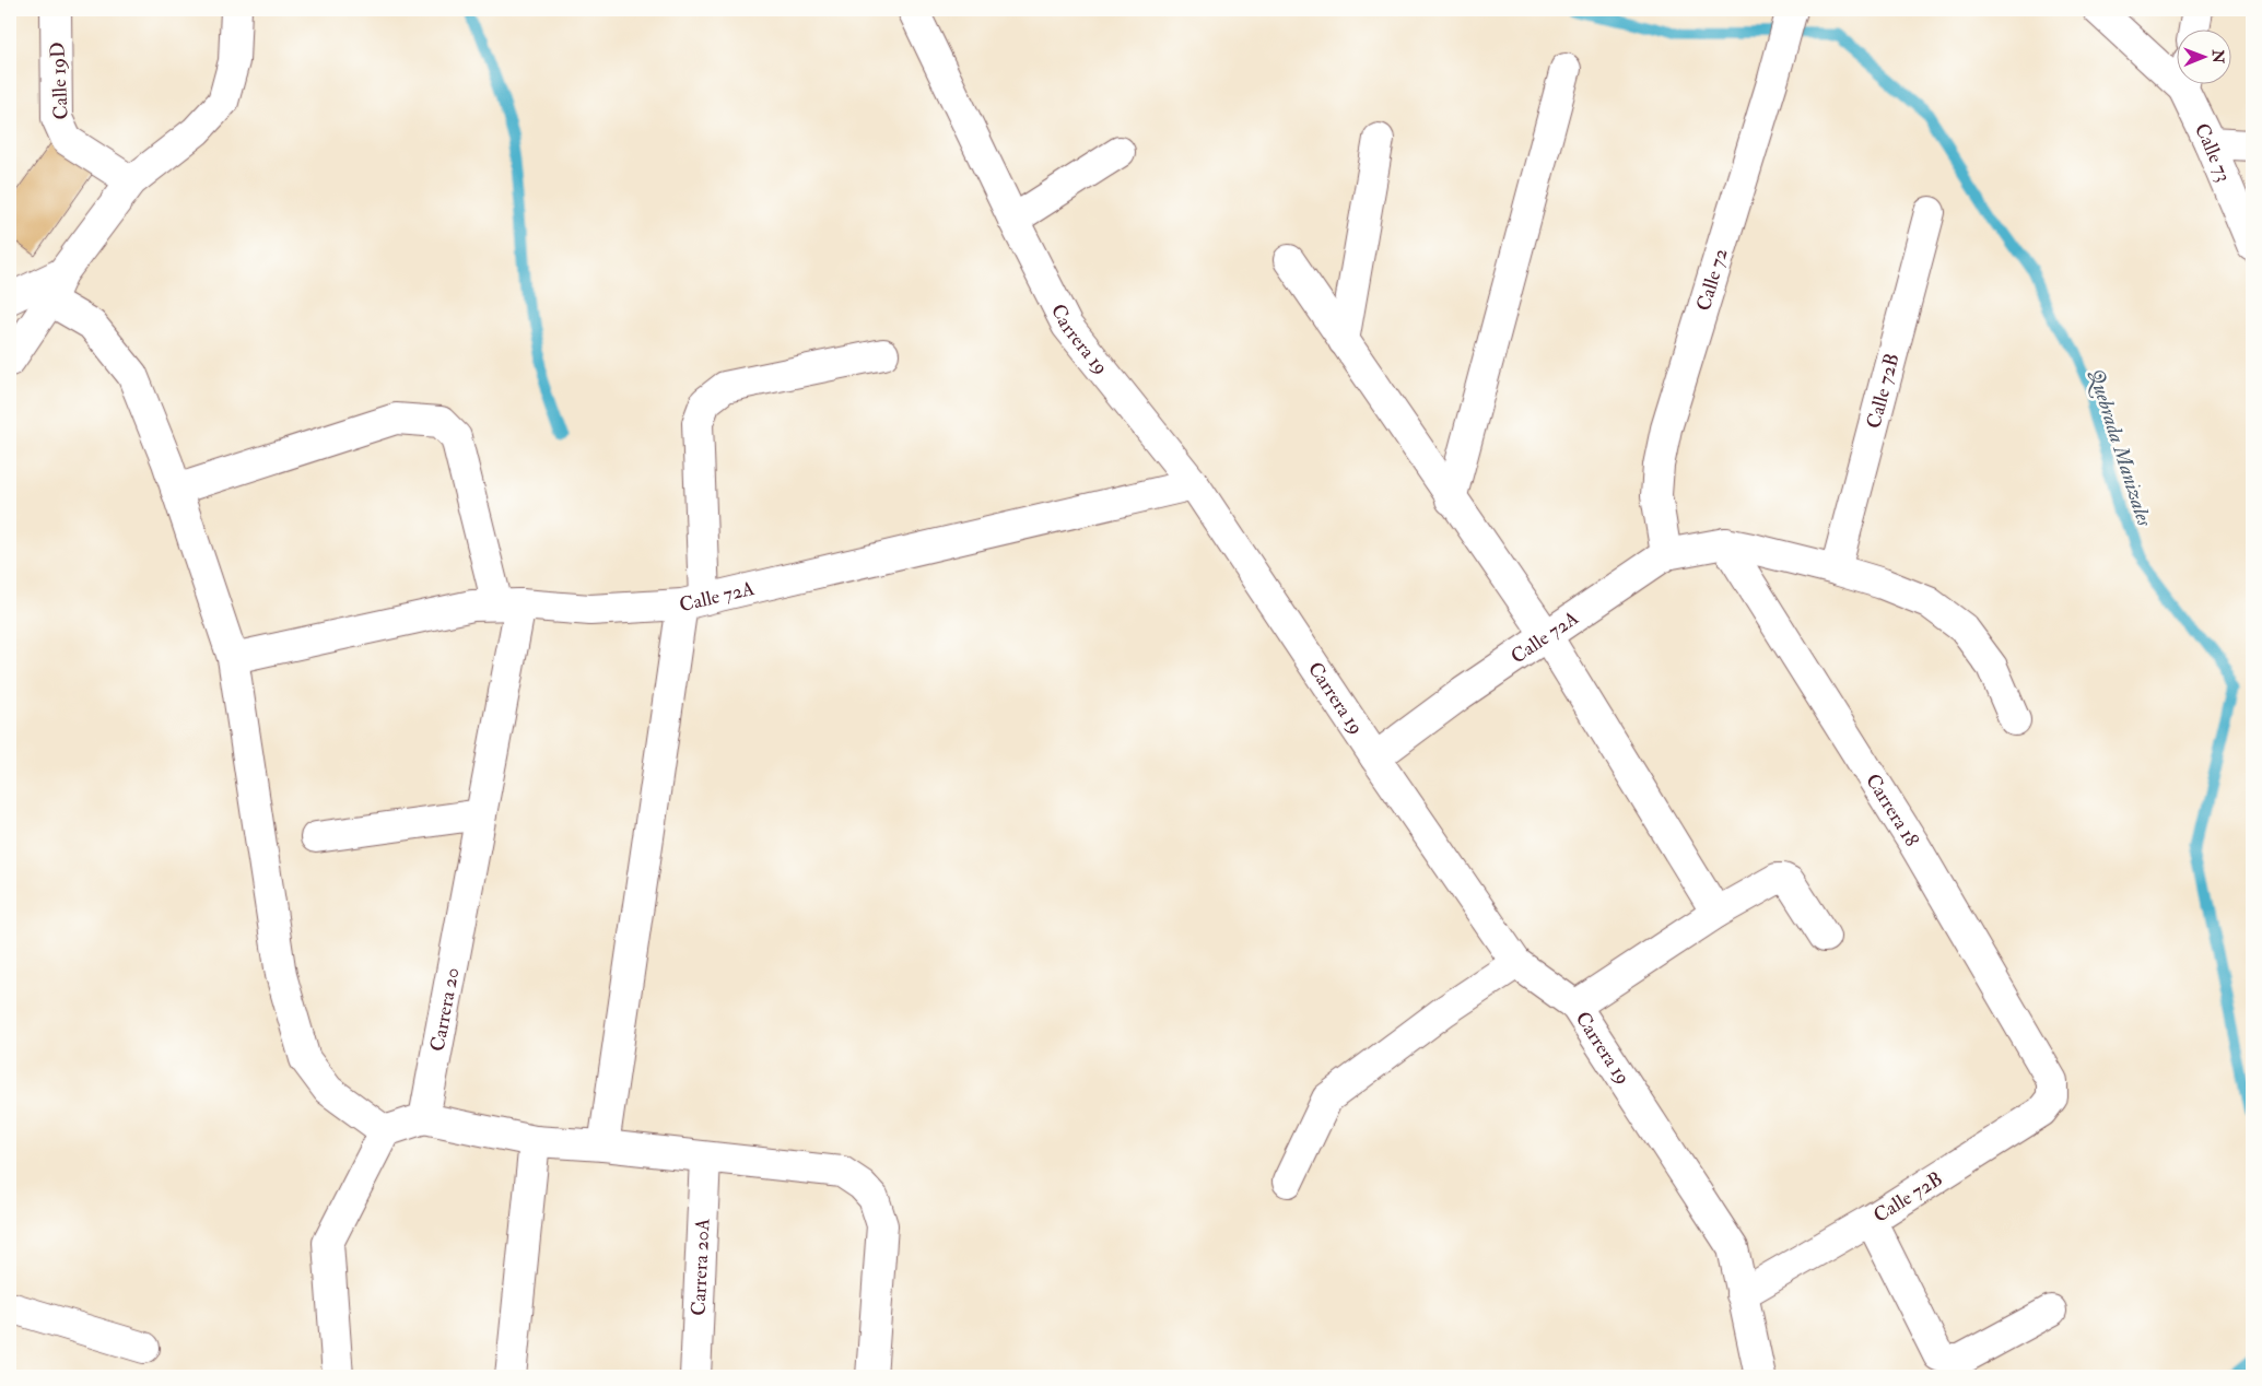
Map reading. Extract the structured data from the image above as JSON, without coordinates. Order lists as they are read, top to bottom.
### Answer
{
  "streets": {
    "street": [
      "Calle 19D",
      "Calle 73",
      "Calle 72",
      "Carrera 19",
      "Calle 72B",
      "Calle 72A",
      "Carrera 18",
      "Carrera 20",
      "Carrera 20A"
    ]
  },
  "crossings": [
    ["Calle 72", "Calle 72A"],
    ["Carrera 19", "Calle 72B"],
    ["Carrera 19", "Calle 72A"],
    ["Calle 72B", "Calle 72A"],
    ["Calle 72B", "Carrera 18"],
    ["Calle 72A", "Carrera 18"],
    ["Calle 72A", "Carrera 20"]
  ],
  "water": ["Quebrada Manizales"],
  "north": "right"
}
